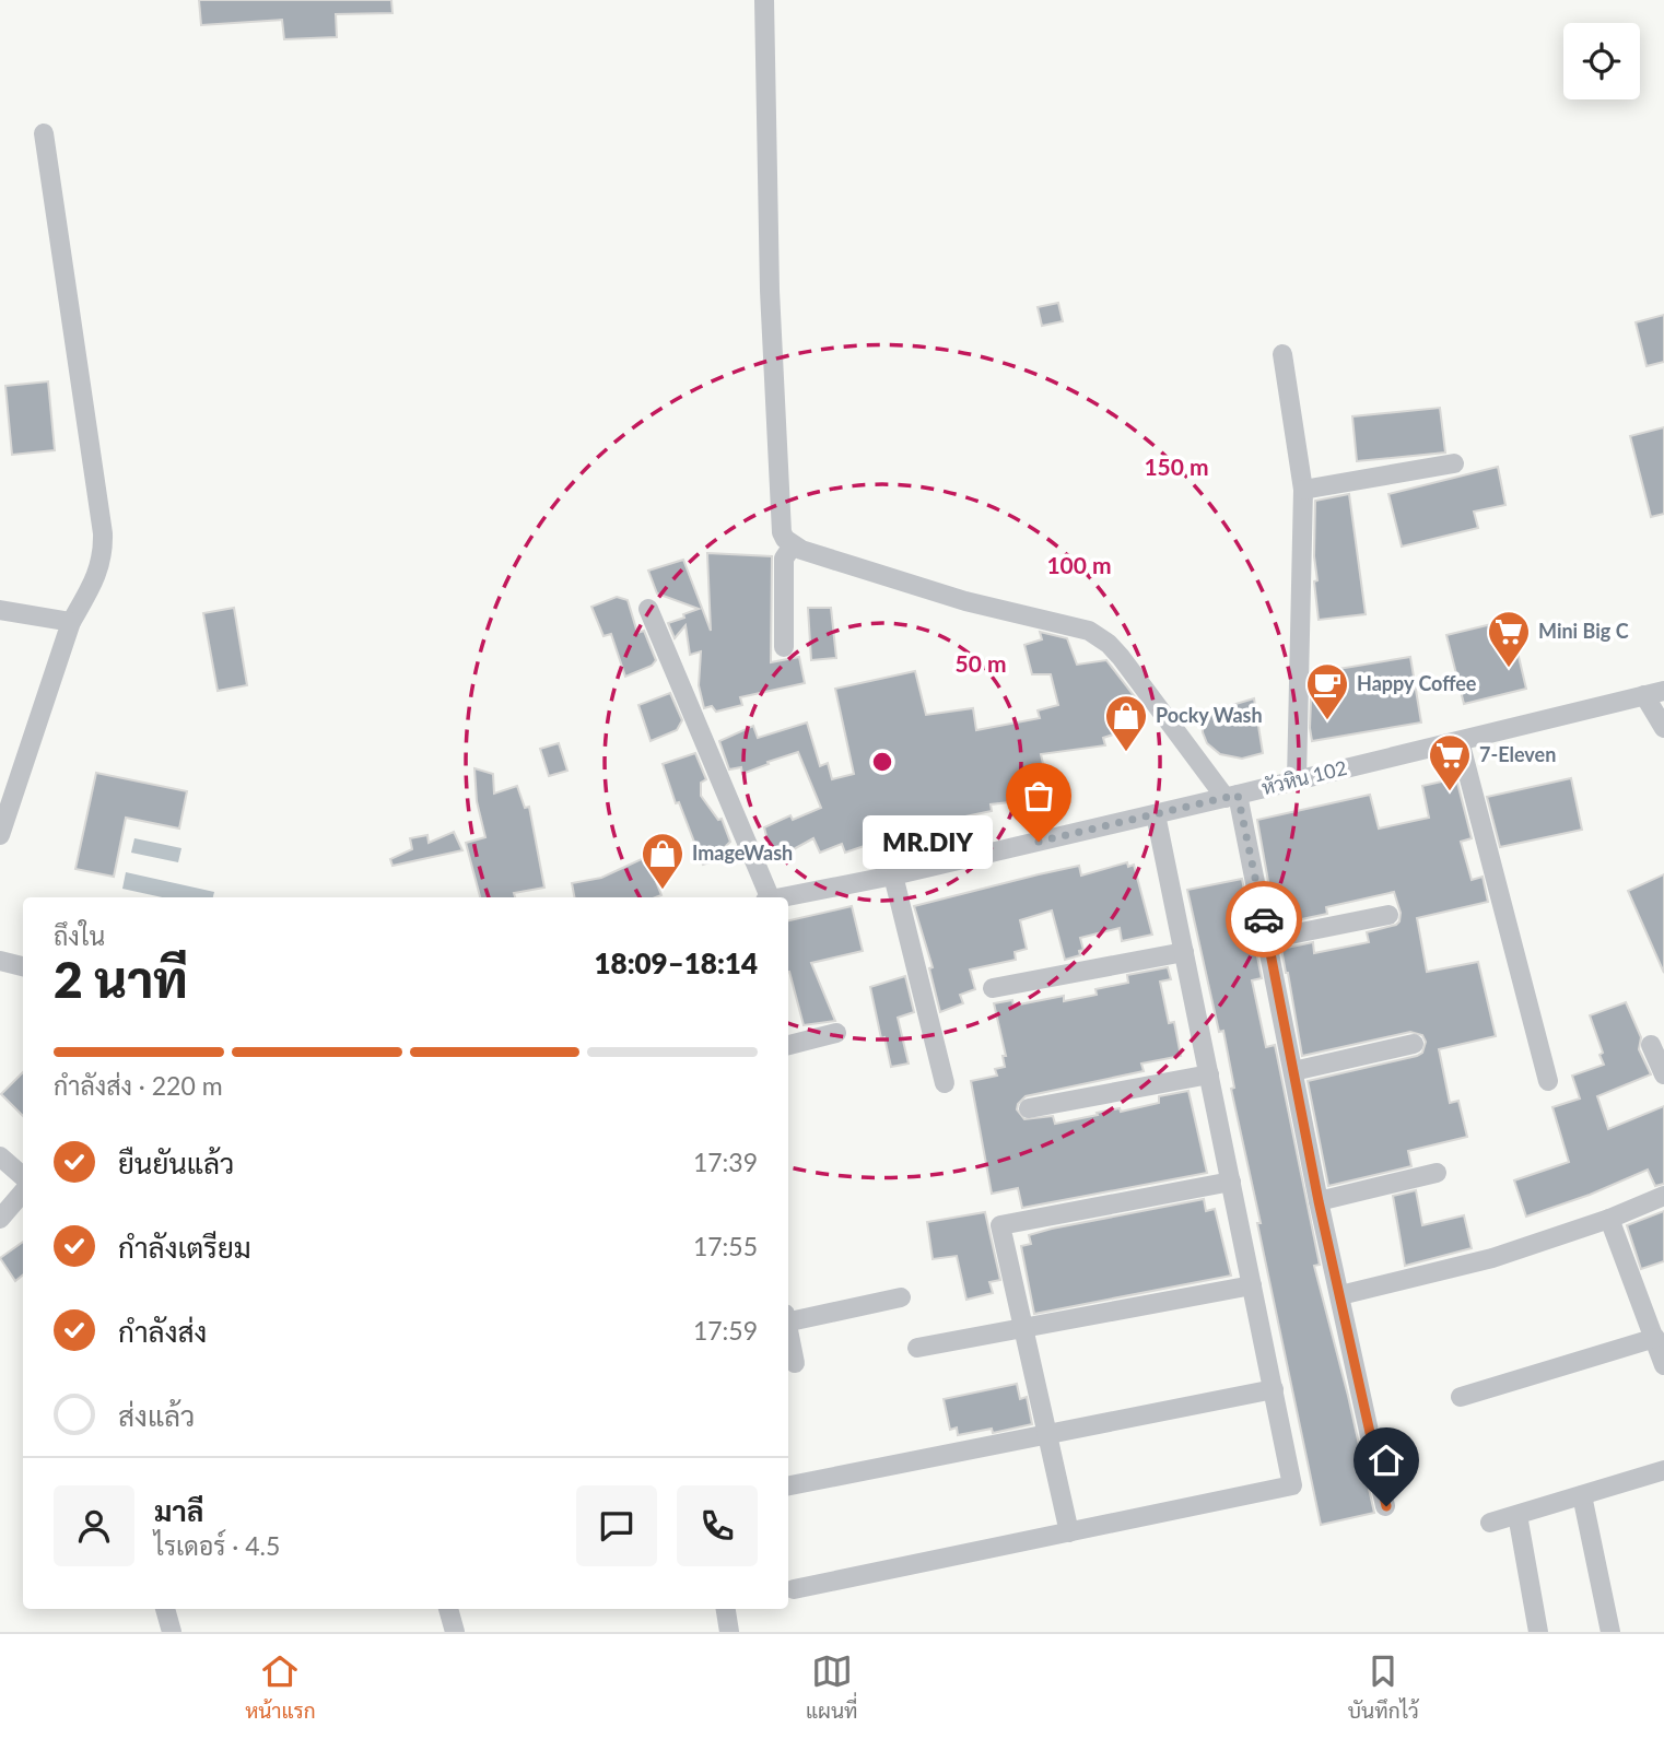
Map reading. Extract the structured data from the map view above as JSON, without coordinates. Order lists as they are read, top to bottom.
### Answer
{
  "streets": {
    "street": ["หัวหิน 102"]
  },
  "places": {
    "supermarket": ["Mini Big C", "7-Eleven"],
    "cafe": ["Happy Coffee"],
    "shop": ["Pocky Wash", "ImageWash"],
    "other": ["MR.DIY"]
  },
  "page": {
    "bubble": "MR.DIY",
    "heading": ["2 นาที", "ถึงใน", "18:09–18:14"],
    "panel": ["มาลี", "ไรเดอร์ · 4.5"],
    "bar": "กำลังส่ง · 220 m",
    "list": [
      ["ยืนยันแล้ว", "17:39"],
      ["กำลังเตรียม", "17:55"],
      ["กำลังส่ง", "17:59"],
      "ส่งแล้ว"
    ],
    "tabs": ["หน้าแรก", "แผนที่", "บันทึกไว้"]
  },
  "rings": ["150 m", "100 m", "50 m"]
}
